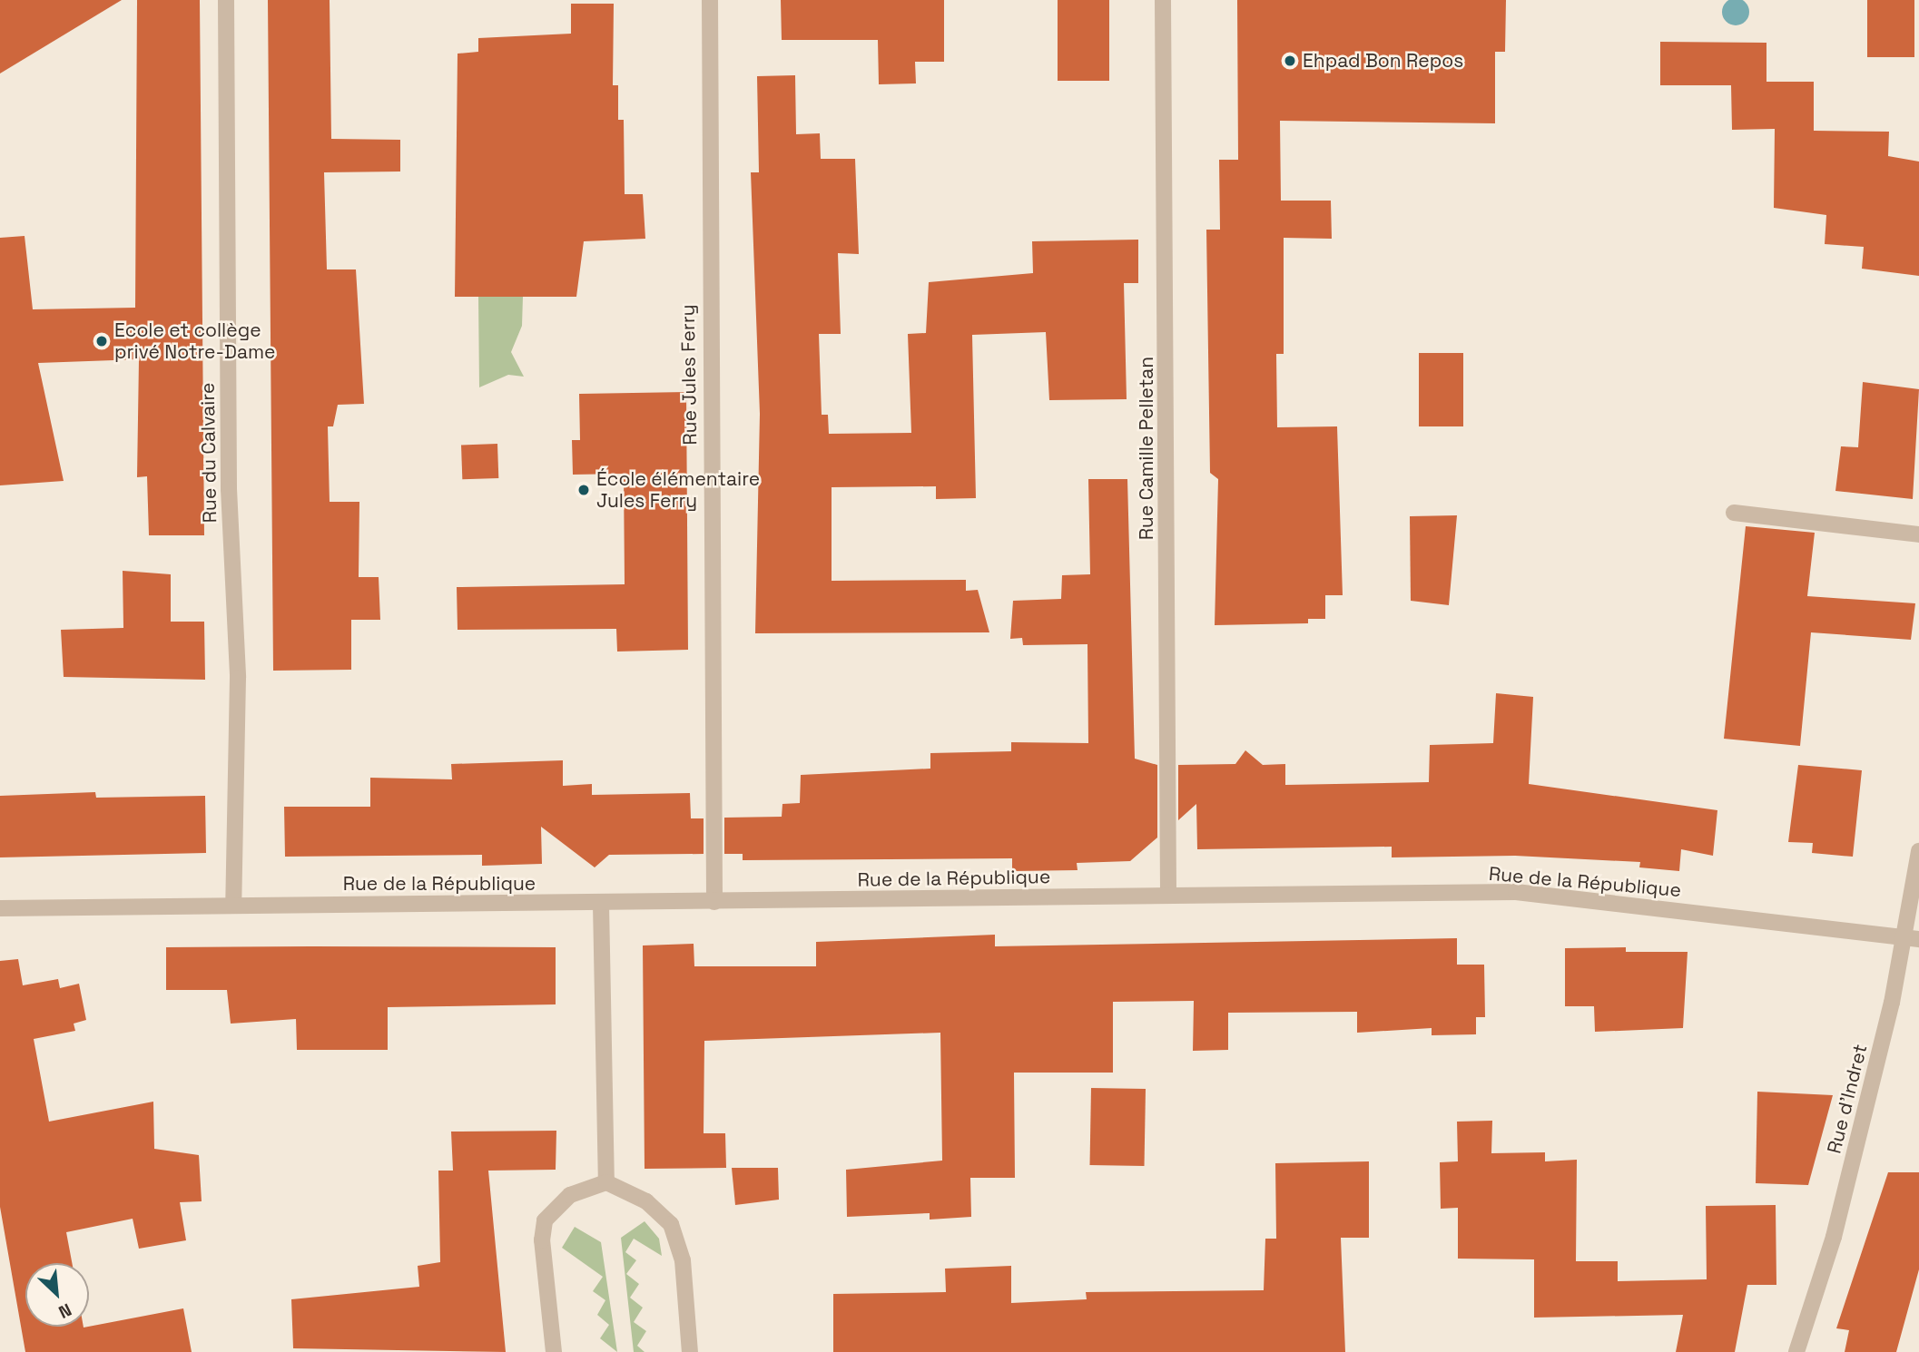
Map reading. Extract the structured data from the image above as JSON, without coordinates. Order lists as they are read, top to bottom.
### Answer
{
  "streets": {
    "street": [
      "Rue Jules Ferry",
      "Rue Camille Pelletan",
      "Rue du Calvaire",
      "Rue de la République",
      "Rue d'Indret"
    ]
  },
  "crossings": [
    ["Rue Jules Ferry", "Rue de la République"],
    ["Rue Camille Pelletan", "Rue de la République"],
    ["Rue du Calvaire", "Rue de la République"],
    ["Rue de la République", "Rue d'Indret"]
  ],
  "places": ["Ehpad Bon Repos", "Ecole et collège privé Notre-Dame", "École élémentaire Jules Ferry"],
  "north": "bottom right"
}
